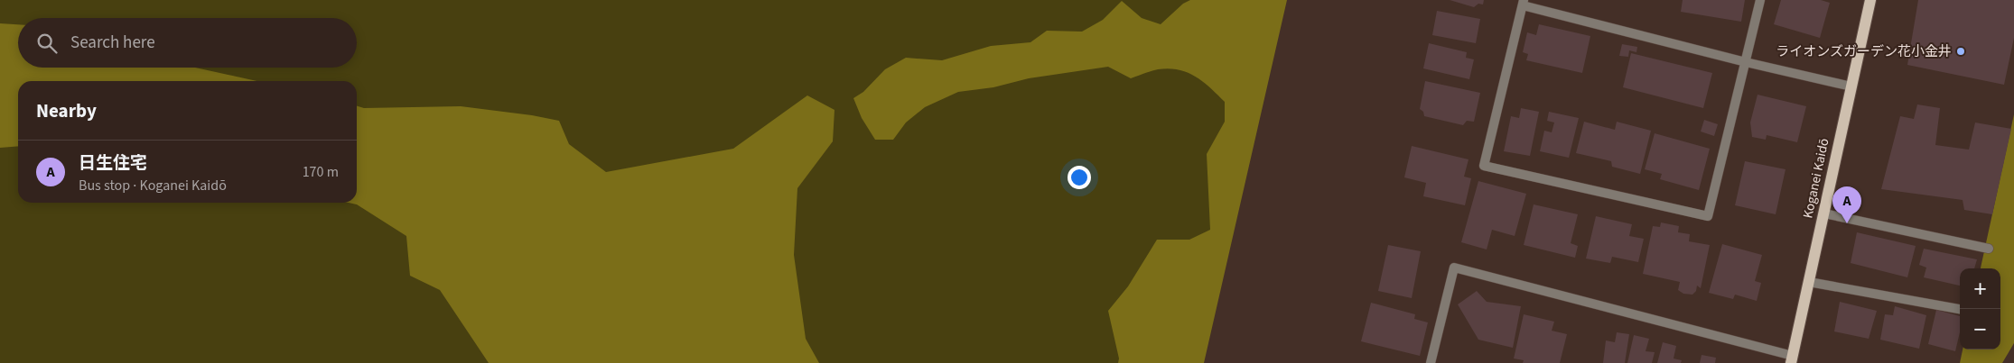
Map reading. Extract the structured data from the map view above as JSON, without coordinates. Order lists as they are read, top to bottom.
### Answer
{
  "streets": {
    "main road": ["Koganei Kaidō"]
  },
  "places": ["ライオンズガーデン花小金井"],
  "page": {
    "search": "Search here",
    "heading": "Nearby",
    "list": [
      {
        "mark": "A",
        "name": "日生住宅",
        "note": "Bus stop · Koganei Kaidō",
        "value": "170 m"
      }
    ],
    "pins": "A",
    "map_buttons": ["+", "−"]
  }
}
